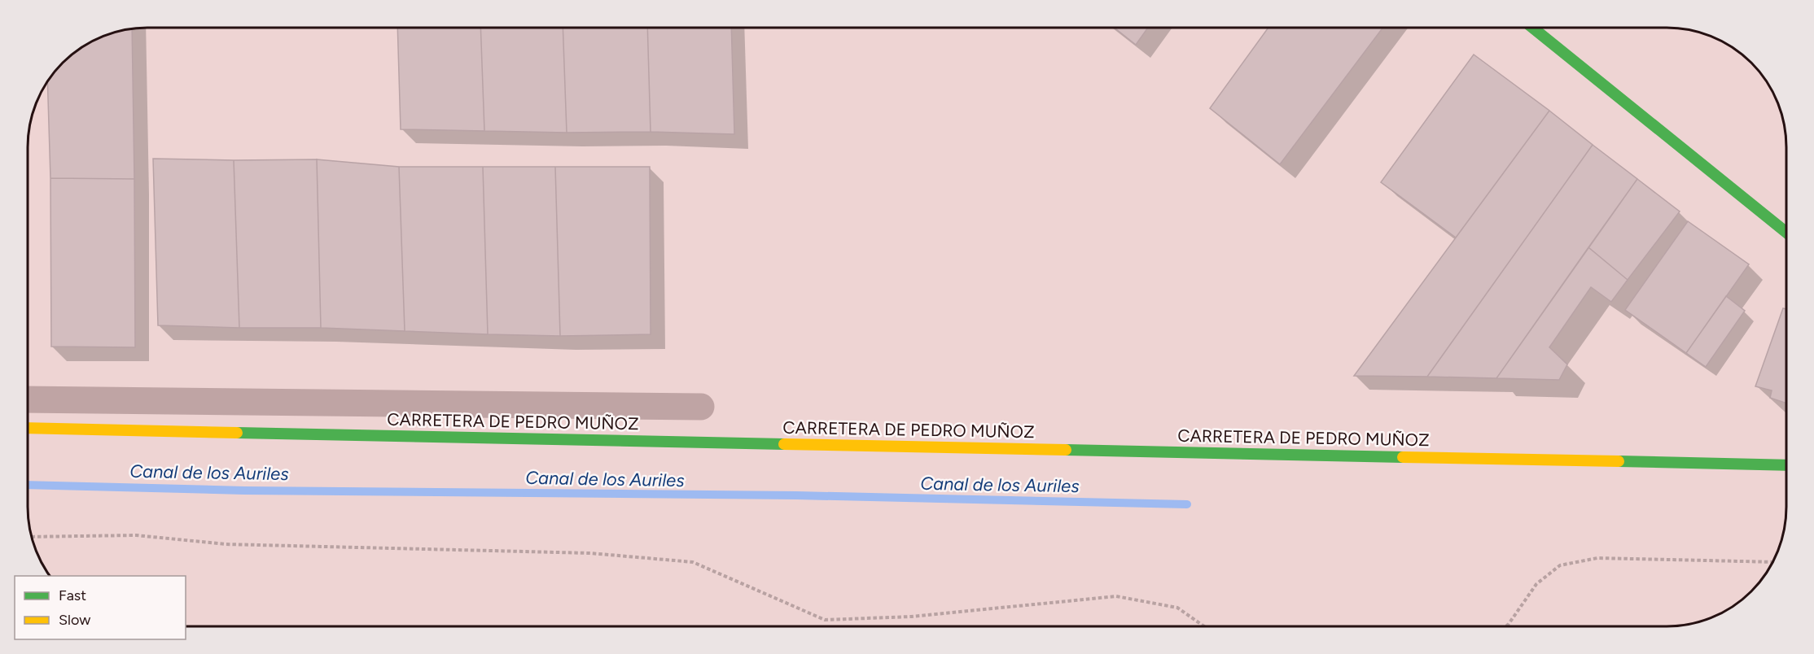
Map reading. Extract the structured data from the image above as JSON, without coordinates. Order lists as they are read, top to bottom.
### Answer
{
  "streets": {
    "main road": ["CARRETERA DE PEDRO MUÑOZ"]
  },
  "water": ["Canal de los Auriles"],
  "legend": ["Fast", "Slow"]
}
